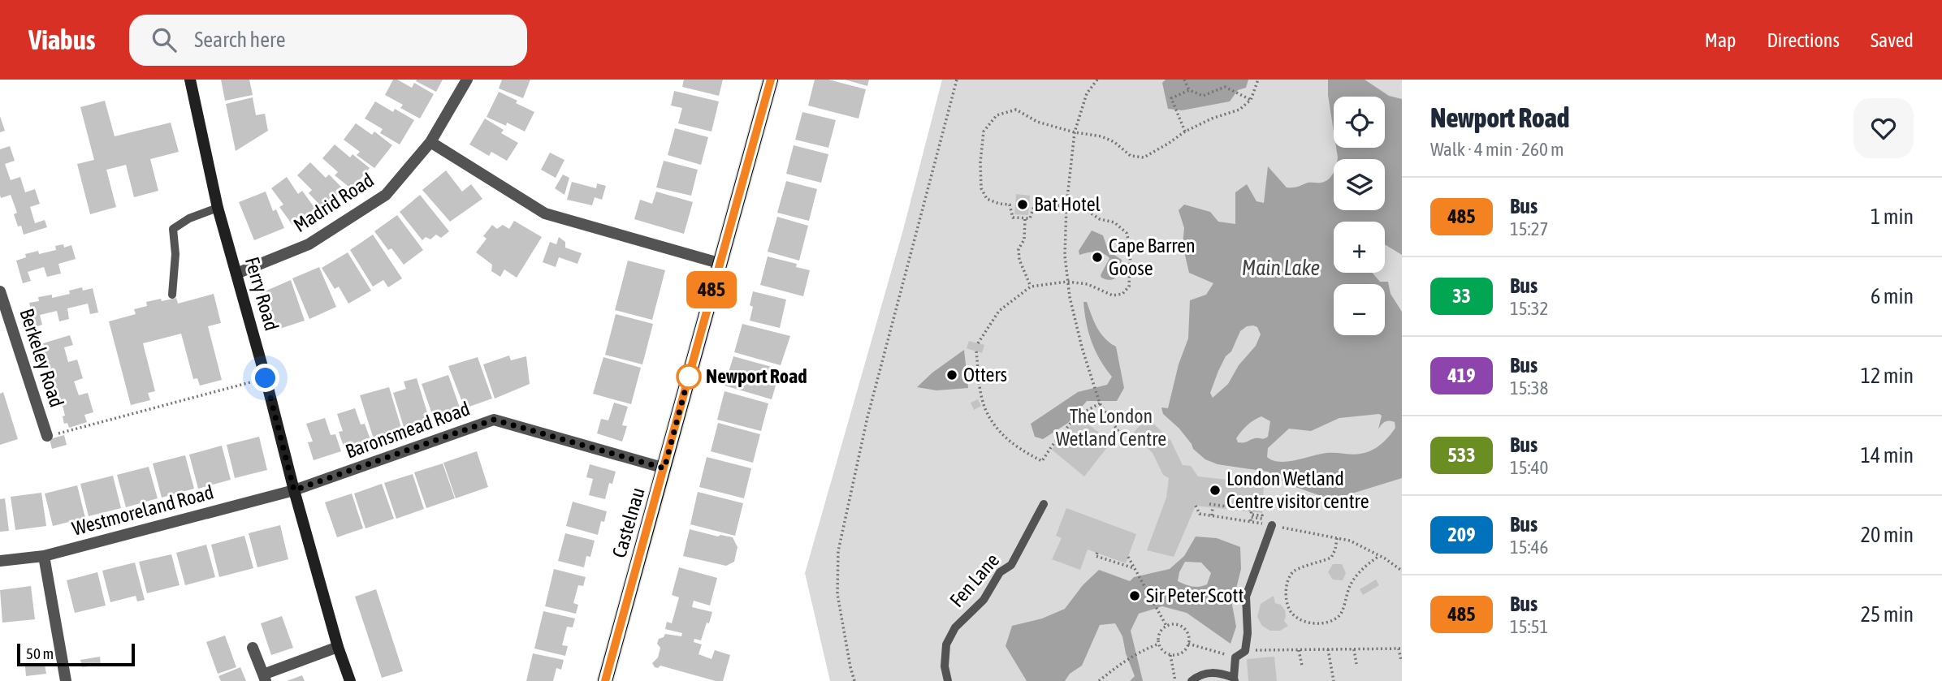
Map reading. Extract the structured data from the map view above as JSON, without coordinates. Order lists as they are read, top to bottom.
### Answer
{
  "streets": {
    "main road": ["Castelnau"],
    "street": [
      "Madrid Road",
      "Ferry Road",
      "Berkeley Road",
      "Baronsmead Road",
      "Westmoreland Road"
    ],
    "lane": ["Fen Lane"]
  },
  "crossings": [
    ["Madrid Road", "Ferry Road"],
    ["Ferry Road", "Baronsmead Road"],
    ["Ferry Road", "Westmoreland Road"],
    ["Baronsmead Road", "Westmoreland Road"],
    ["Baronsmead Road", "Castelnau"]
  ],
  "water": ["Main Lake"],
  "parks": ["The London Wetland Centre"],
  "places": [
    "Bat Hotel",
    "Cape Barren Goose",
    "Otters",
    "Newport Road",
    "London Wetland Centre visitor centre",
    "Sir Peter Scott"
  ],
  "lines": ["bus line 485"],
  "scale_bar": "50 m",
  "page": {
    "header": "Viabus",
    "search": "Search here",
    "nav": ["Map", "Directions", "Saved"],
    "on_map": "485",
    "heading": ["Newport Road", "Walk · 4 min · 260 m"],
    "map_buttons": ["+", "−"],
    "list": [
      {
        "mark": "485",
        "name": "Bus",
        "note": "15:27",
        "value": "1 min"
      },
      {
        "mark": "33",
        "name": "Bus",
        "note": "15:32",
        "value": "6 min"
      },
      {
        "mark": "419",
        "name": "Bus",
        "note": "15:38",
        "value": "12 min"
      },
      {
        "mark": "533",
        "name": "Bus",
        "note": "15:40",
        "value": "14 min"
      },
      {
        "mark": "209",
        "name": "Bus",
        "note": "15:46",
        "value": "20 min"
      },
      {
        "mark": "485",
        "name": "Bus",
        "note": "15:51",
        "value": "25 min"
      }
    ],
    "scale": "50 m"
  }
}
